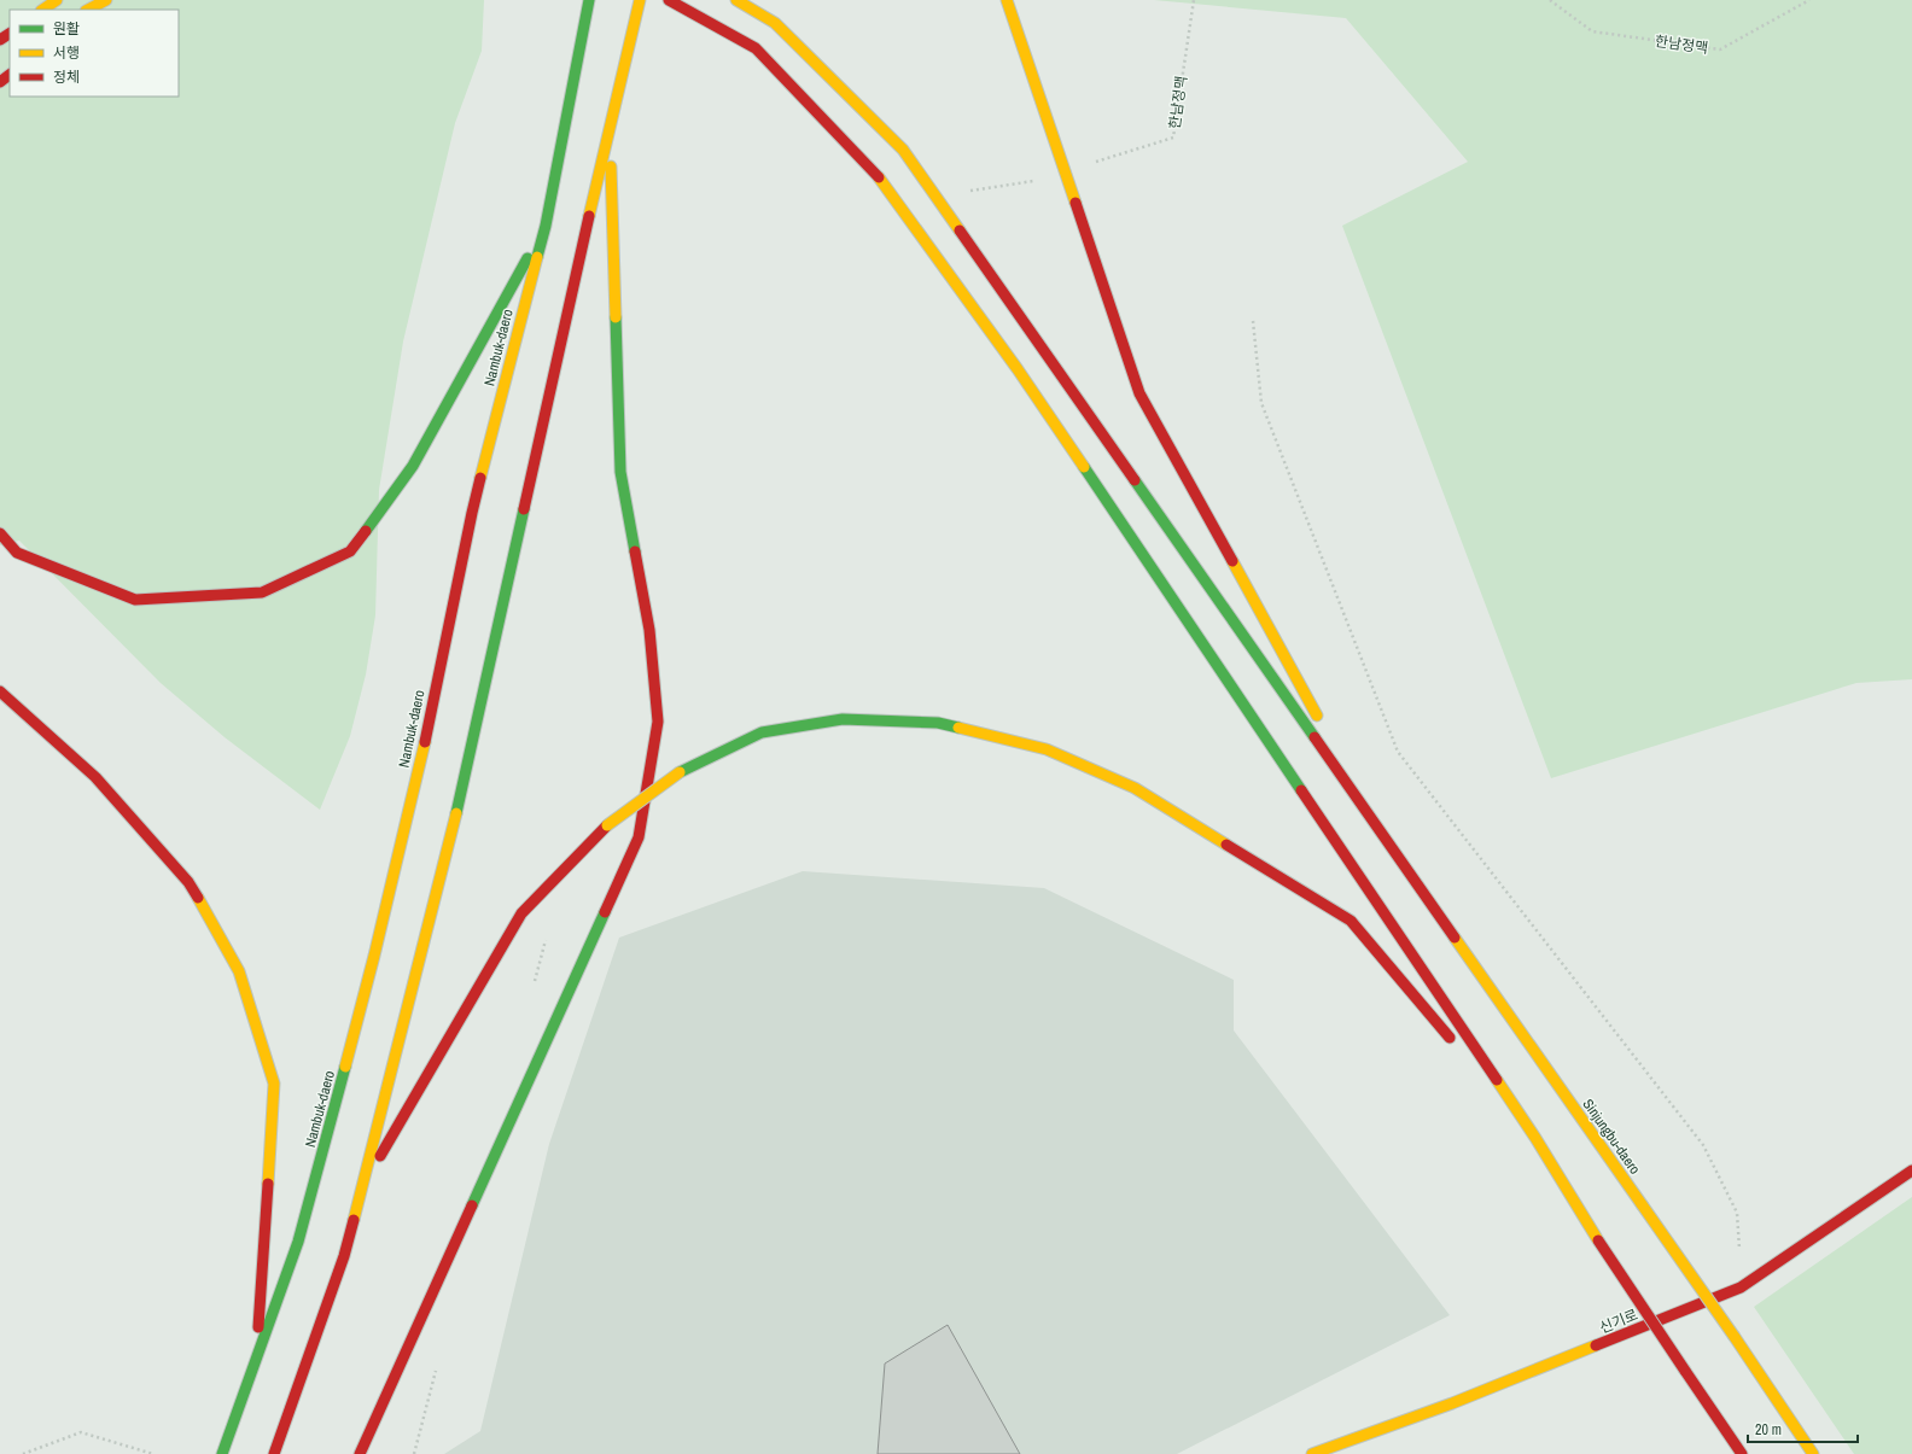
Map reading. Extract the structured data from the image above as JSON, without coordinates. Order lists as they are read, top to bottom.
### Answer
{
  "streets": {
    "main road": ["Nambuk-daero", "Sinjungbu-daero", "신기로"],
    "path": ["한남정맥"]
  },
  "legend": ["원활", "서행", "정체"],
  "scale_bar": "20 m"
}
